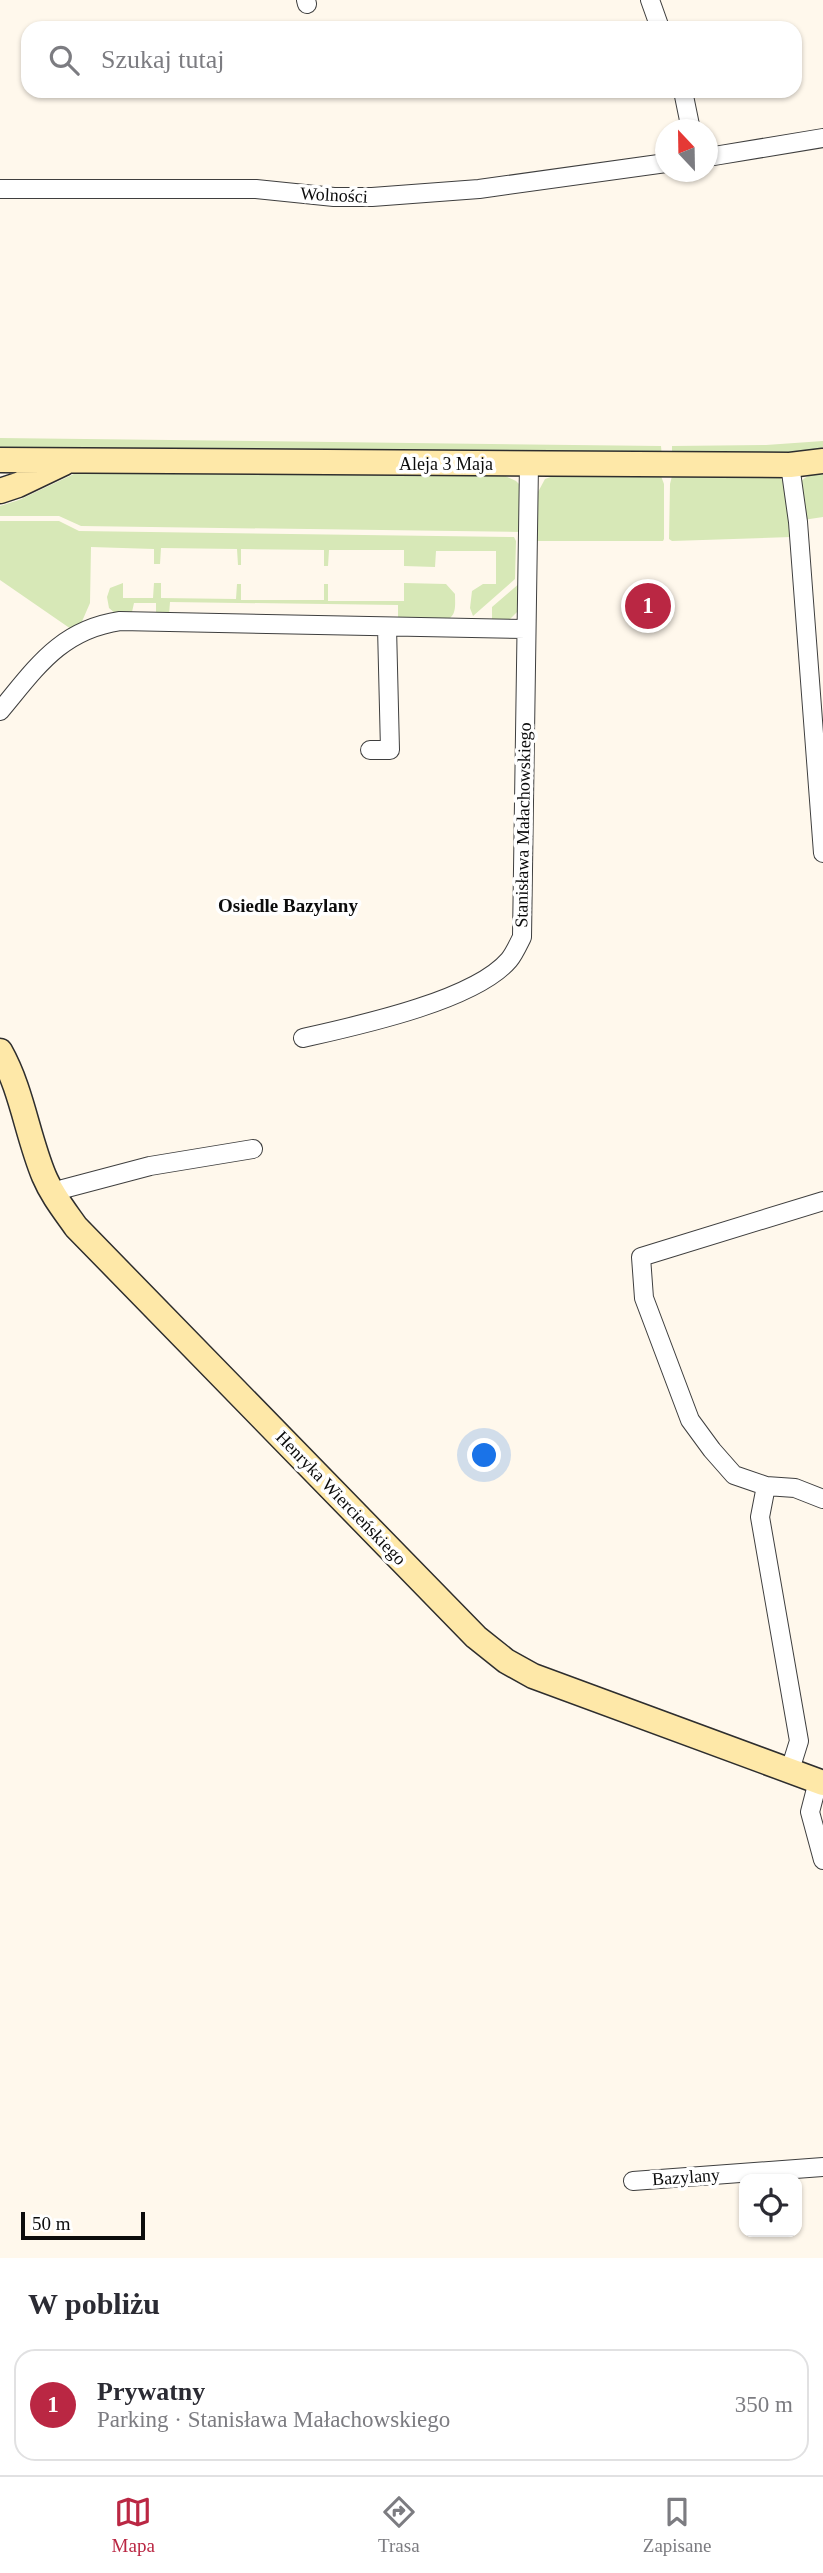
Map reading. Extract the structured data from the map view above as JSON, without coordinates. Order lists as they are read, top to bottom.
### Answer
{
  "streets": {
    "street": [
      "Wolności",
      "Aleja 3 Maja",
      "Stanisława Małachowskiego",
      "Henryka Wiercieńskiego",
      "Bazylany"
    ]
  },
  "crossings": [
    ["Aleja 3 Maja", "Stanisława Małachowskiego"]
  ],
  "districts": ["Osiedle Bazylany"],
  "scale_bar": "50 m",
  "north": "top",
  "page": {
    "search": "Szukaj tutaj",
    "pins": "1",
    "scale": "50 m",
    "heading": "W pobliżu",
    "list": [
      {
        "mark": "1",
        "name": "Prywatny",
        "note": "Parking · Stanisława Małachowskiego",
        "value": "350 m"
      }
    ],
    "nav": ["Mapa", "Trasa", "Zapisane"]
  }
}
